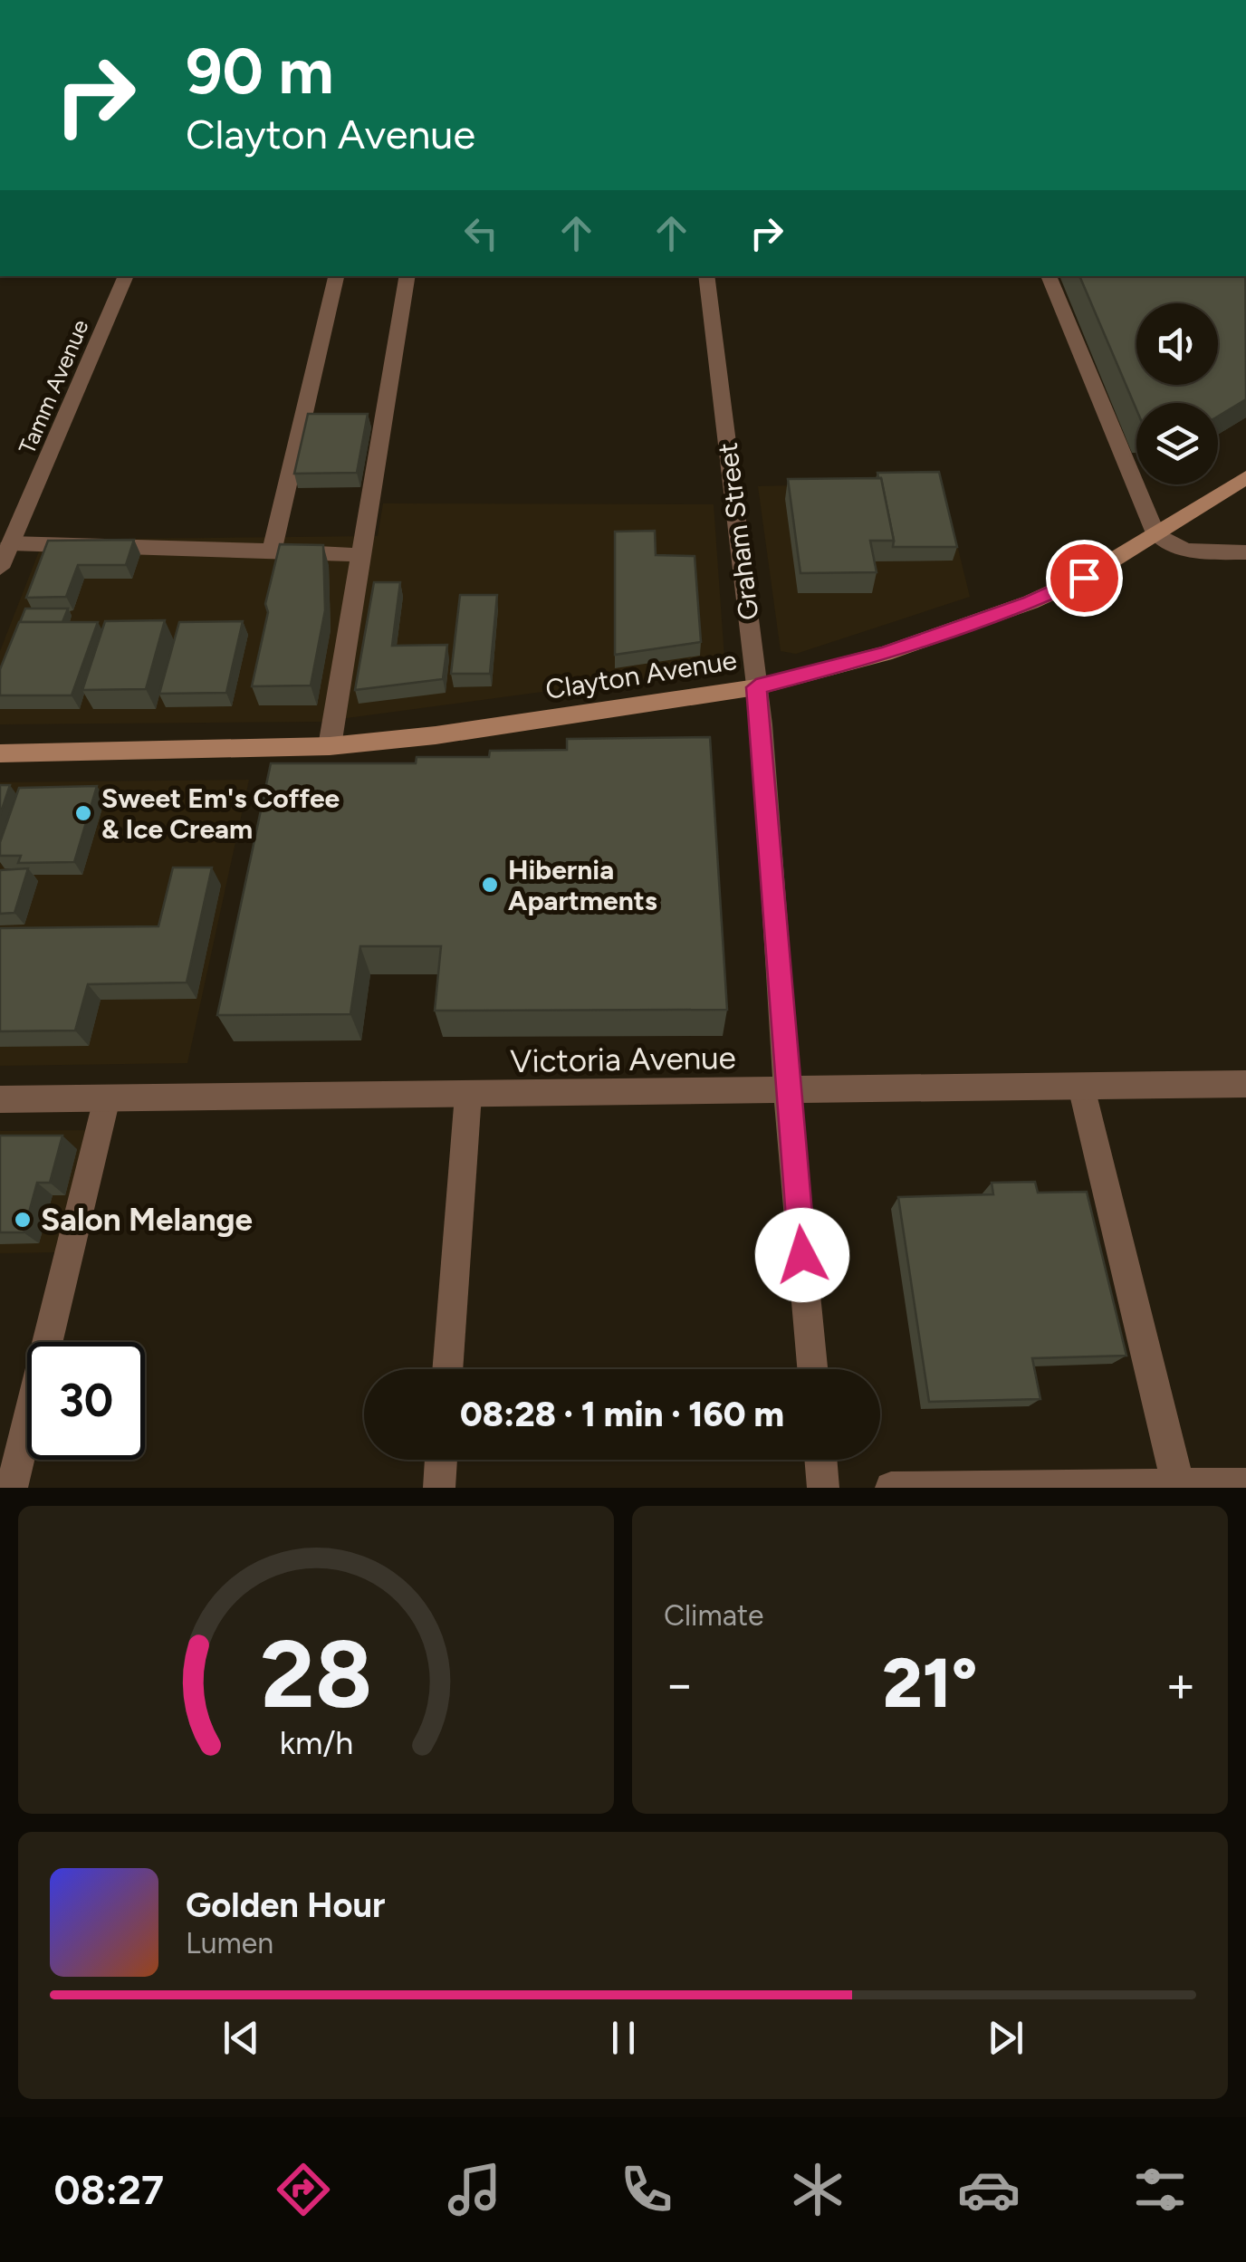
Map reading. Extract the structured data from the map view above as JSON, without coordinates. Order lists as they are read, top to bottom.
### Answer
{
  "streets": {
    "street": [
      "Tamm Avenue",
      "Graham Street",
      "Clayton Avenue",
      "Victoria Avenue"
    ]
  },
  "crossings": [
    ["Graham Street", "Clayton Avenue"],
    ["Graham Street", "Victoria Avenue"]
  ],
  "places": ["Sweet Em's Coffee & Ice Cream", "Hibernia Apartments", "Salon Melange"],
  "page": {
    "turn": ["90 m", "Clayton Avenue"],
    "limit": "30",
    "trip": "08:28 · 1 min · 160 m",
    "tile": "Climate",
    "heat": ["−", "21°", "+"],
    "song": ["Golden Hour", "Lumen"],
    "tabs": "08:27",
    "gauge": ["28", "km/h"]
  }
}
